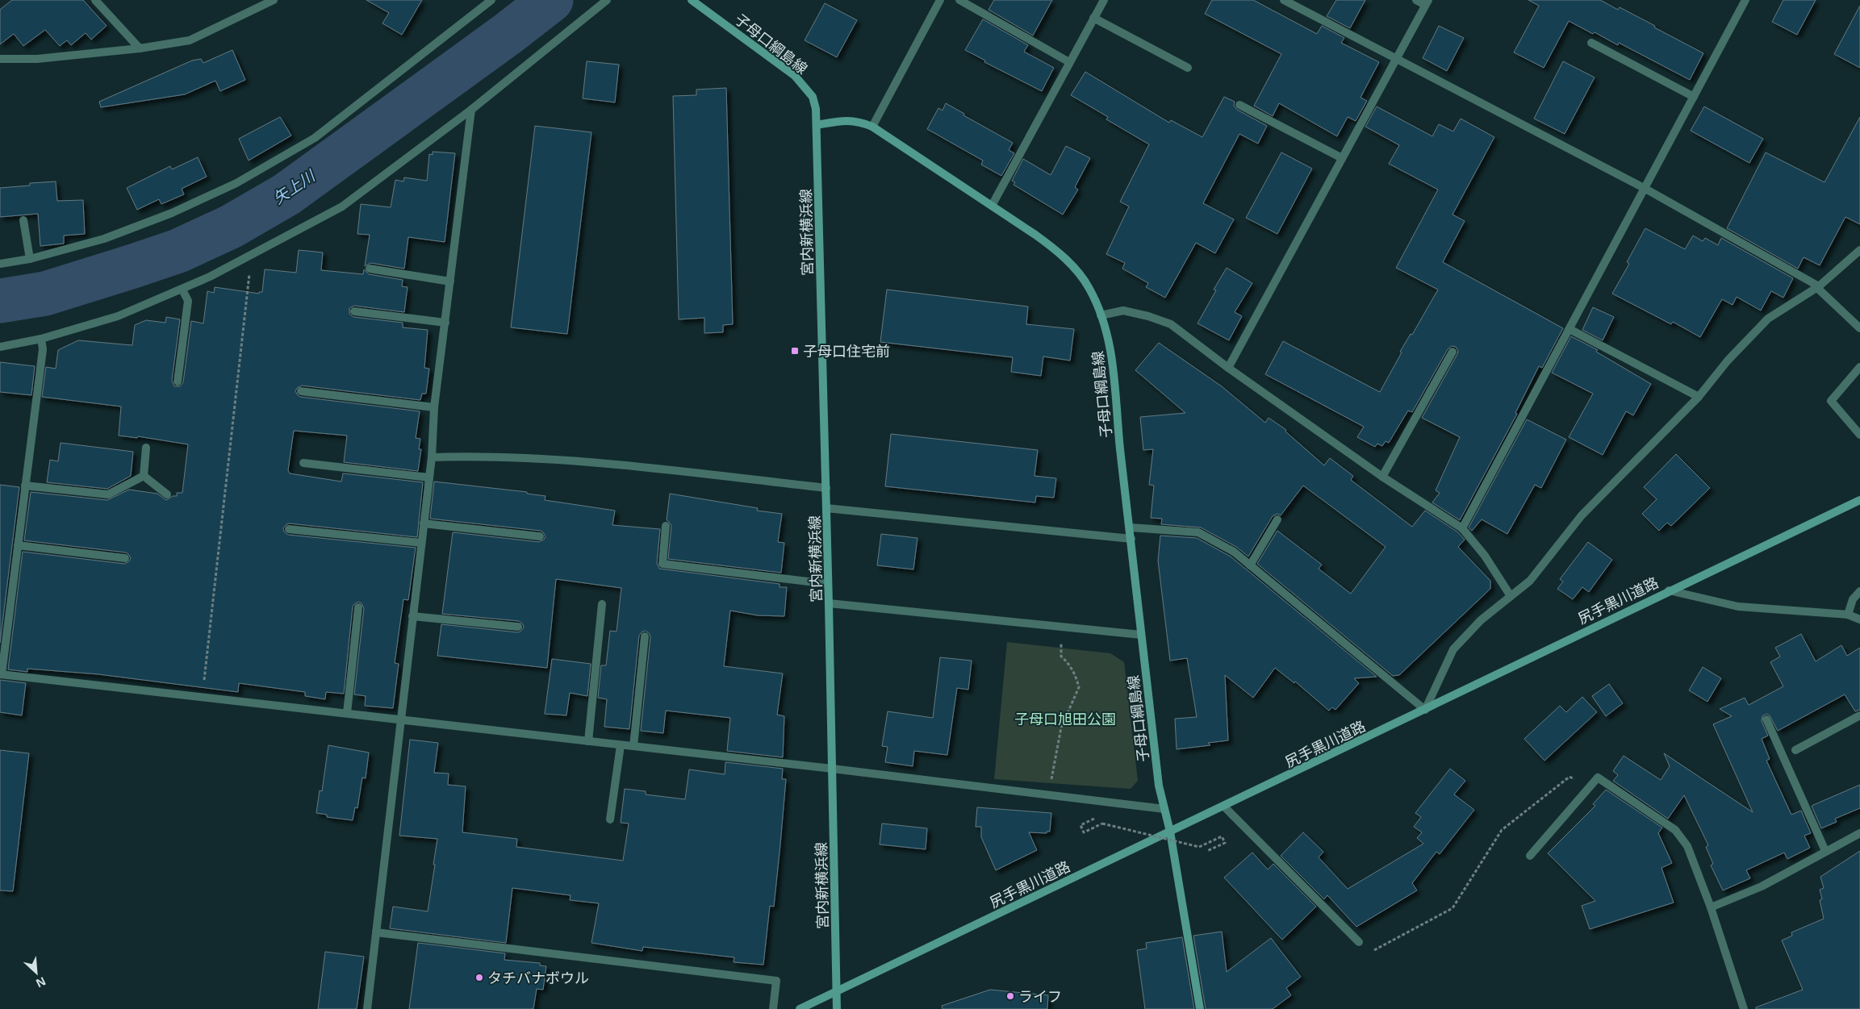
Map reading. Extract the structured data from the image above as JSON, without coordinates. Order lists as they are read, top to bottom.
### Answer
{
  "streets": {
    "street": ["子母口綱島線", "宮内新横浜線", "尻手黒川道路"]
  },
  "crossings": [
    ["子母口綱島線", "宮内新横浜線"],
    ["子母口綱島線", "尻手黒川道路"],
    ["宮内新横浜線", "尻手黒川道路"]
  ],
  "water": ["矢上川"],
  "parks": ["子母口旭田公園"],
  "places": {
    "transit": ["子母口住宅前"],
    "other": ["タチバナボウル", "ライフ"]
  },
  "north": "bottom right"
}
